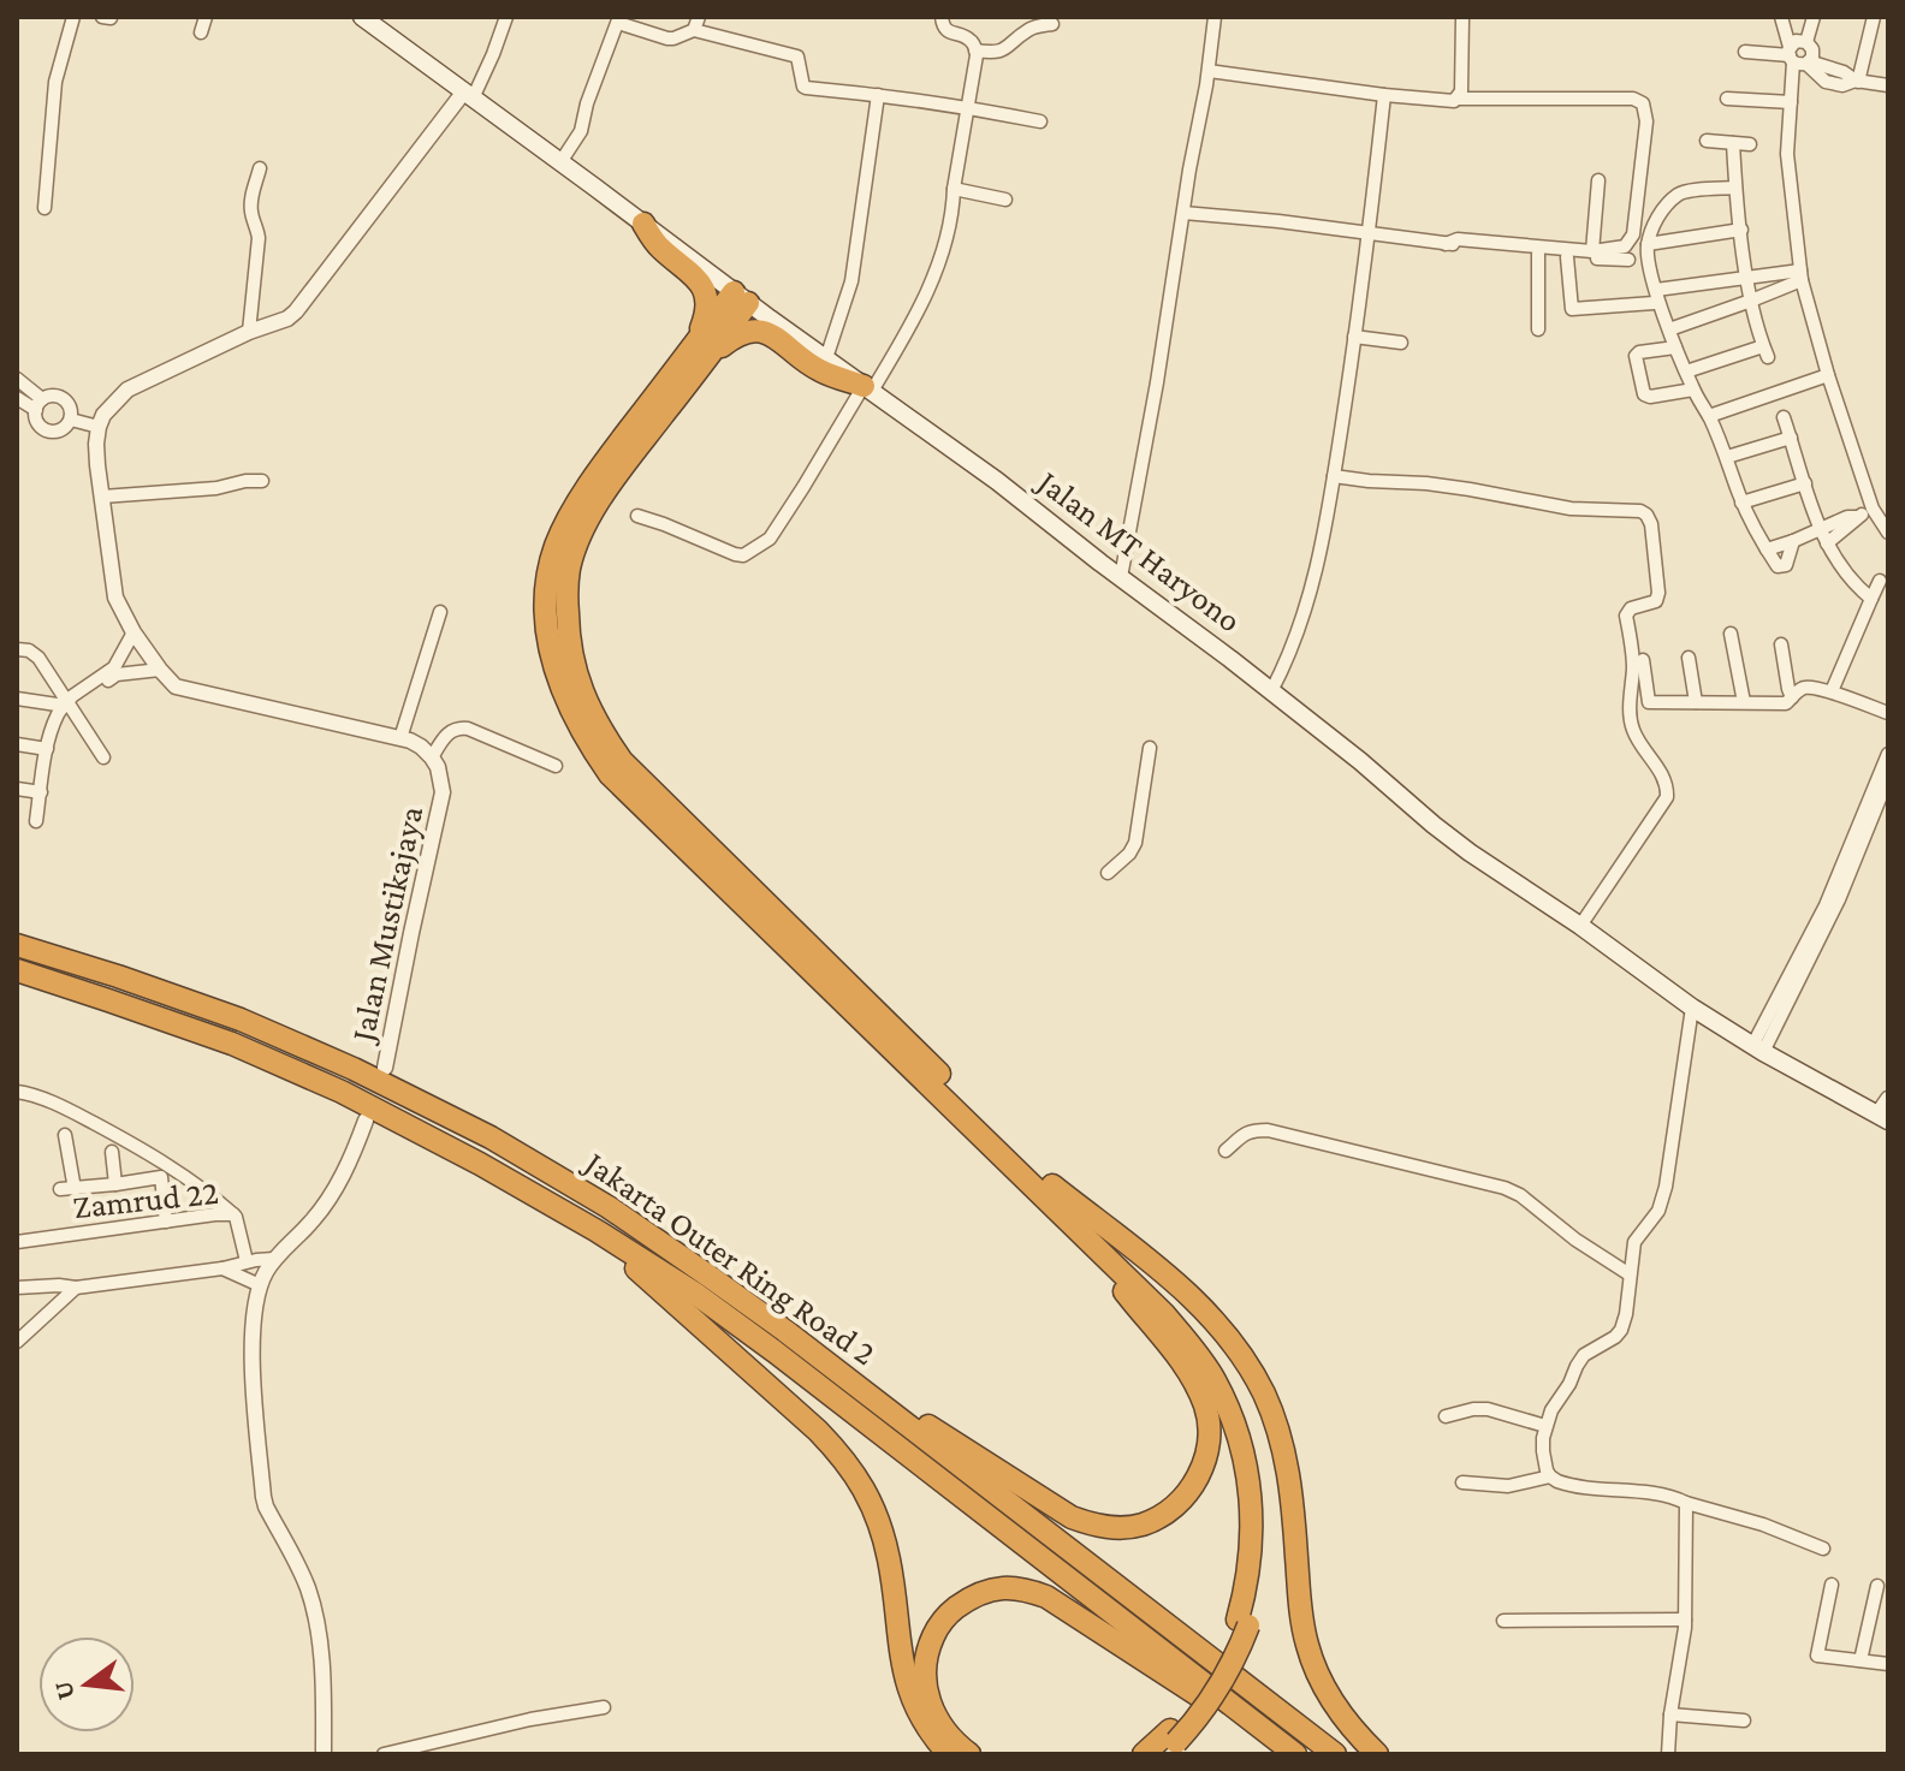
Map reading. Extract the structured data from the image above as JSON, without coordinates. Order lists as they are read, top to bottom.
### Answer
{
  "streets": {
    "highway": ["Jakarta Outer Ring Road 2"],
    "main road": ["Jalan MT Haryono"],
    "street": ["Jalan Mustikajaya", "Zamrud 22"]
  },
  "north": "left"
}
